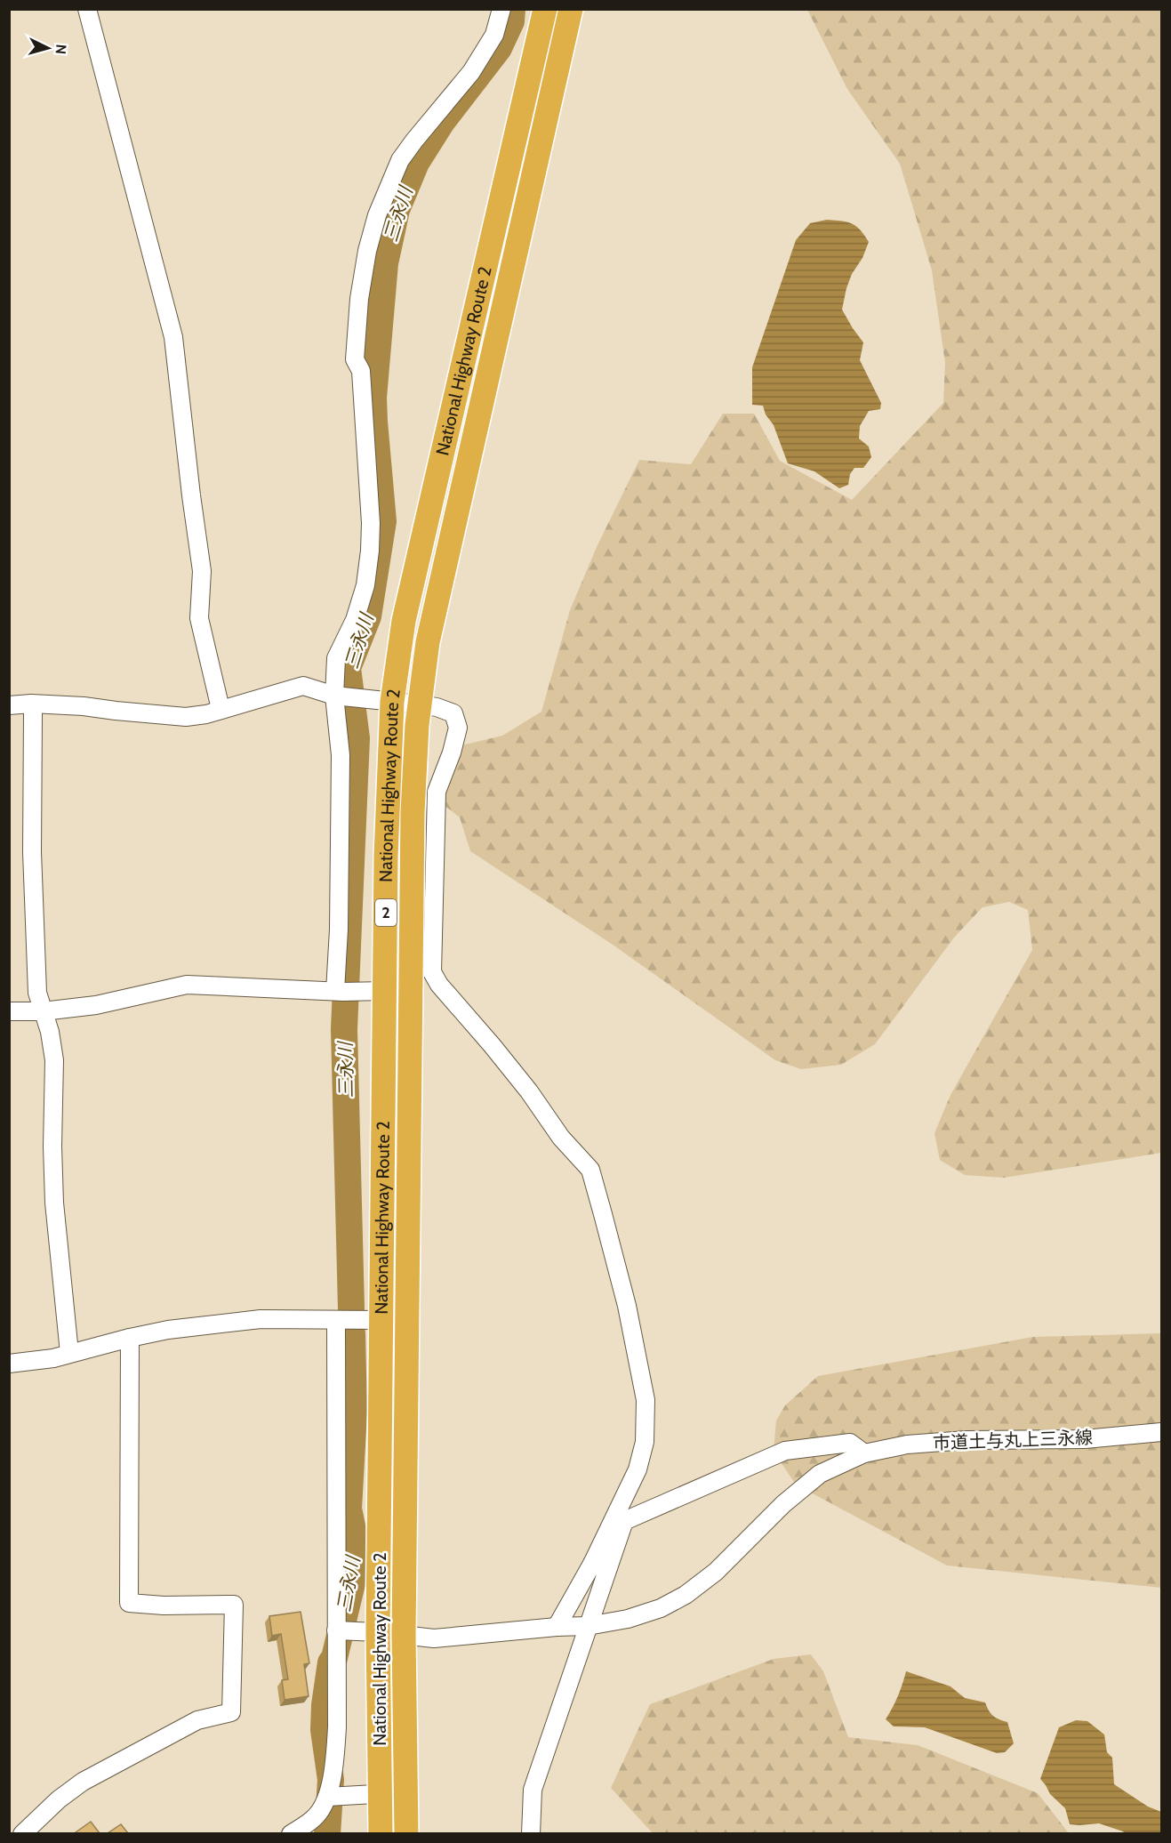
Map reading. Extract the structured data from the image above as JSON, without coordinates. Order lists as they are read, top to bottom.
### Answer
{
  "streets": {
    "highway": ["National Highway Route 2", "2"],
    "street": ["市道土与丸上三永線"]
  },
  "crossings": [
    ["National Highway Route 2", "市道土与丸上三永線"]
  ],
  "water": ["三永川"],
  "north": "right"
}
